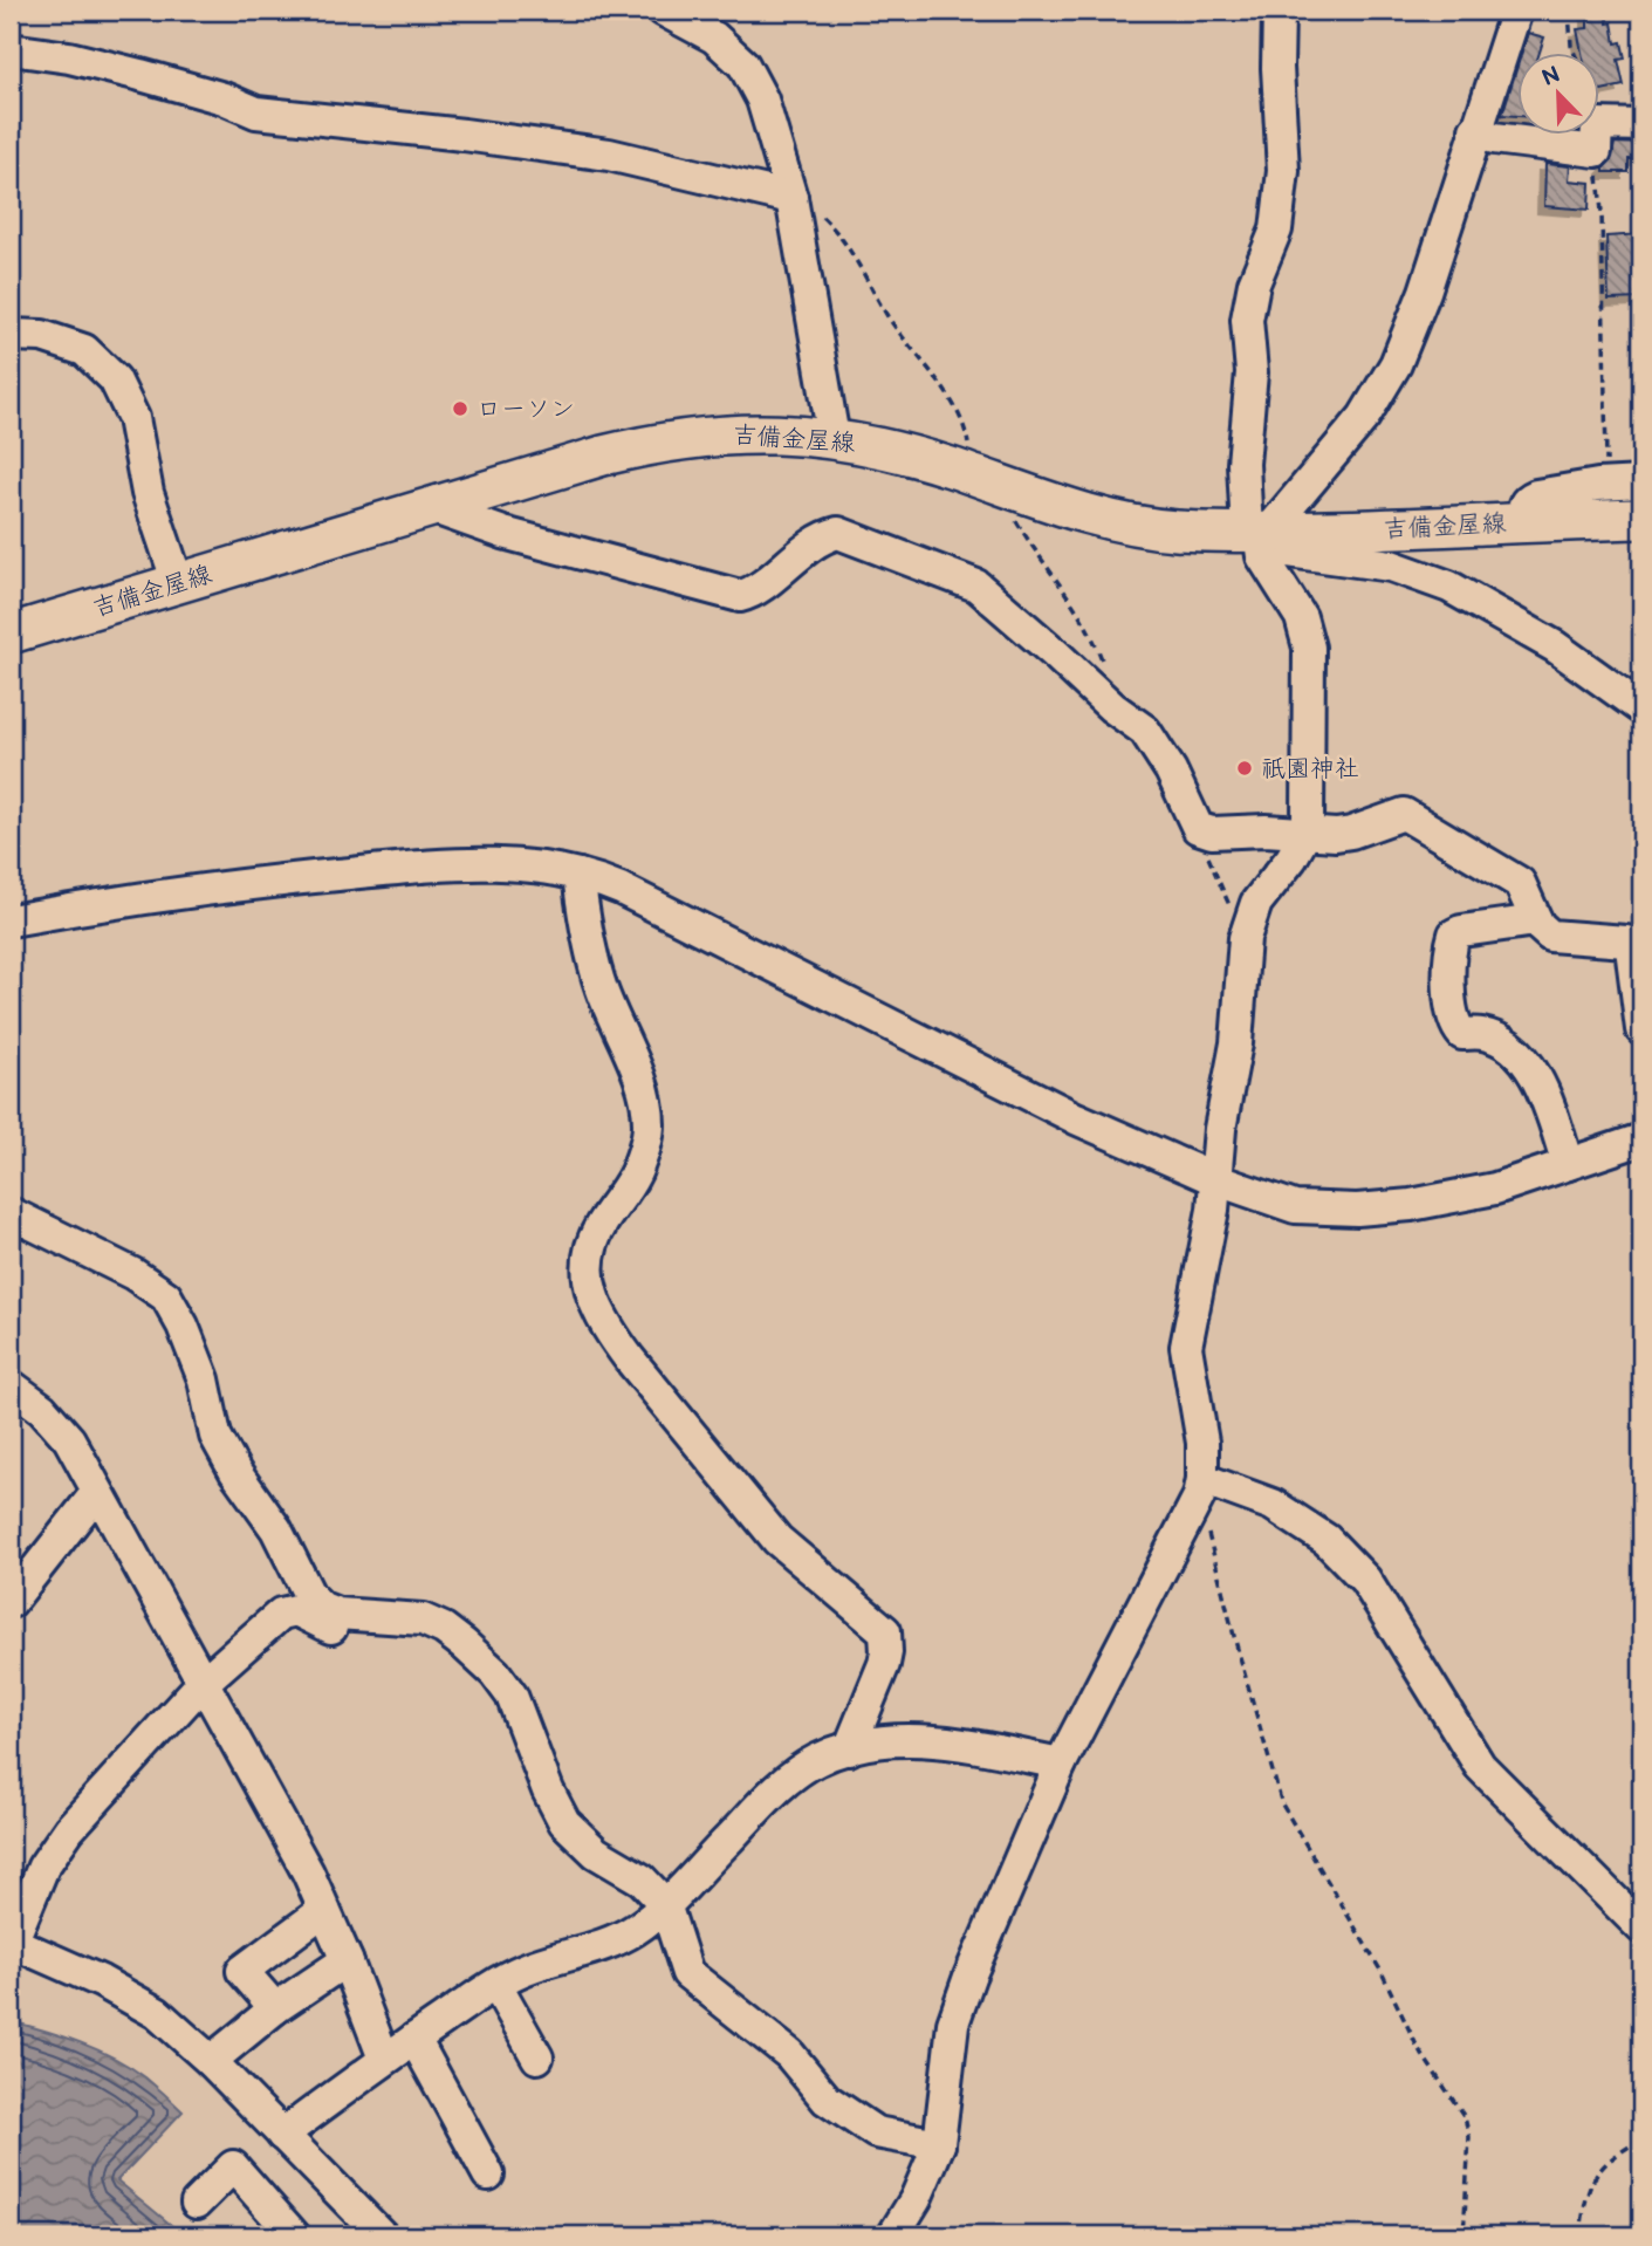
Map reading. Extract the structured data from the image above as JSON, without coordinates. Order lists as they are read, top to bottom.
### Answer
{
  "streets": {
    "main road": ["吉備金屋線"]
  },
  "places": ["ローソン", "祇園神社"],
  "north": "top left"
}
